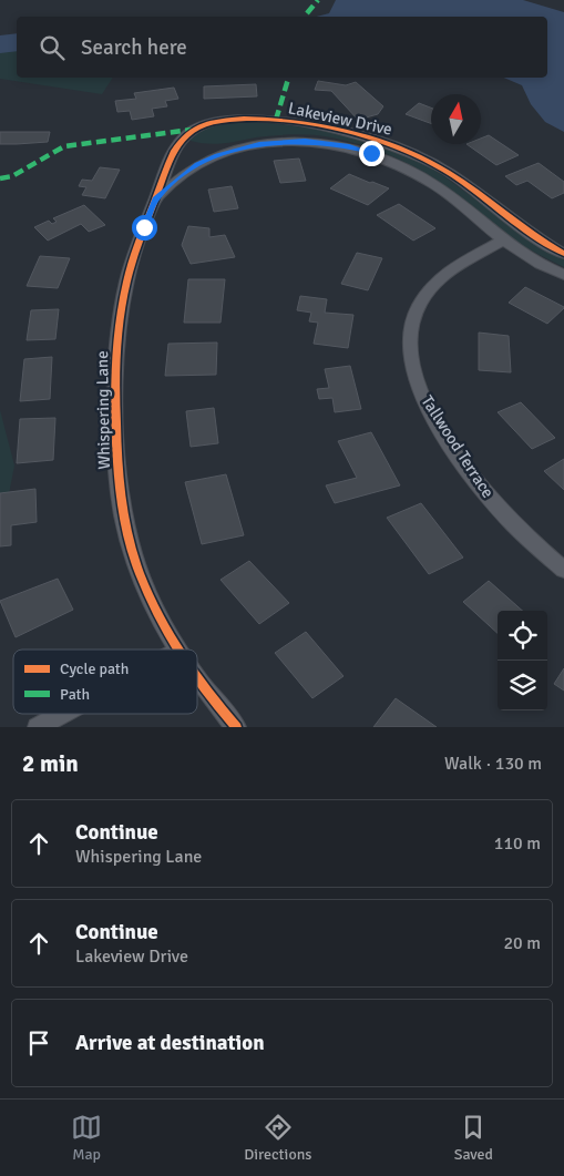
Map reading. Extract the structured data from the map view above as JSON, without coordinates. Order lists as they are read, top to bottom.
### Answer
{
  "streets": {
    "street": ["Lakeview Drive", "Whispering Lane", "Tallwood Terrace"]
  },
  "crossings": [
    ["Lakeview Drive", "Whispering Lane"],
    ["Lakeview Drive", "Tallwood Terrace"]
  ],
  "legend": ["Cycle path", "Path"],
  "north": "top",
  "page": {
    "search": "Search here",
    "heading": ["2 min", "Walk · 130 m"],
    "list": [
      ["Continue", "Whispering Lane", "110 m"],
      ["Continue", "Lakeview Drive", "20 m"],
      "Arrive at destination"
    ],
    "nav": ["Map", "Directions", "Saved"]
  }
}
